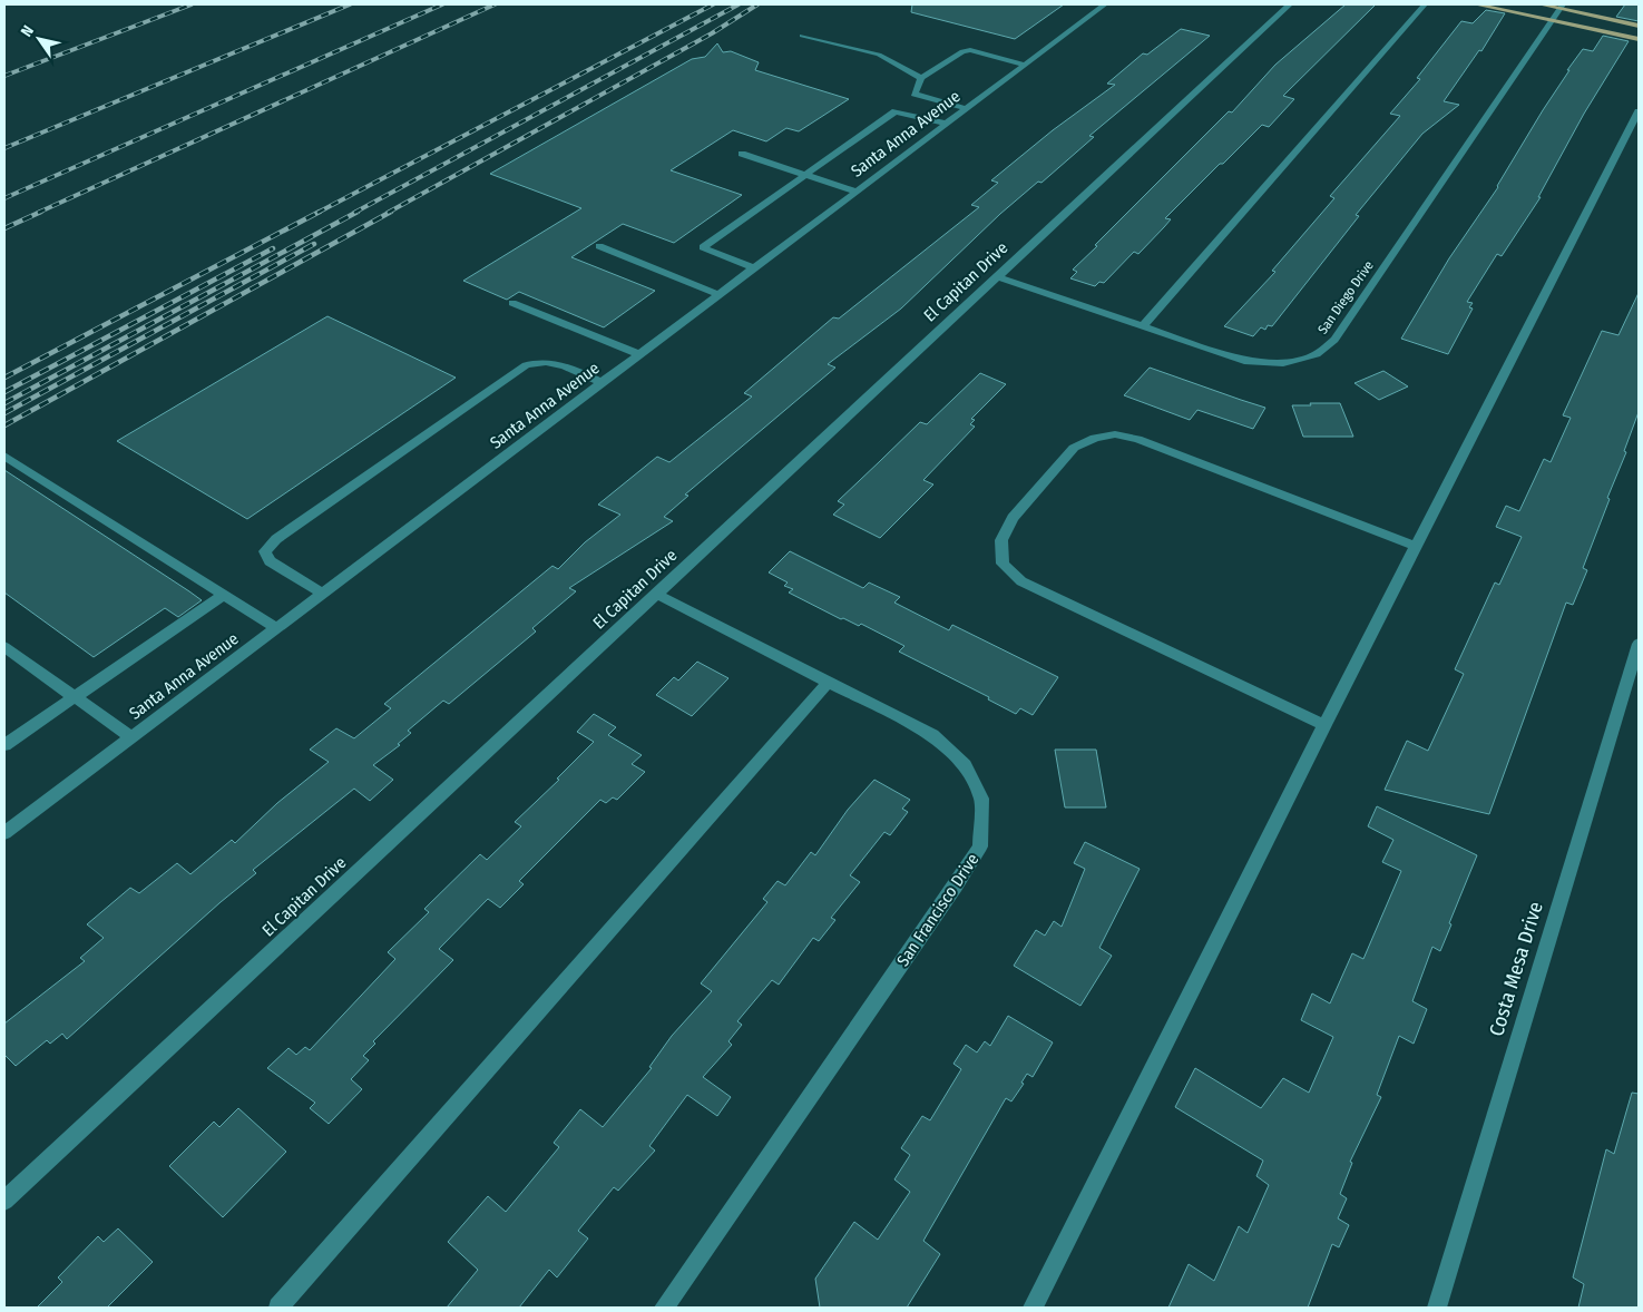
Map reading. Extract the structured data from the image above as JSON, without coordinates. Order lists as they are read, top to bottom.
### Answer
{
  "streets": {
    "street": [
      "Santa Anna Avenue",
      "El Capitan Drive",
      "San Diego Drive",
      "San Francisco Drive",
      "Costa Mesa Drive"
    ]
  },
  "crossings": [
    ["El Capitan Drive", "San Diego Drive"],
    ["El Capitan Drive", "San Francisco Drive"]
  ],
  "north": "top left"
}
